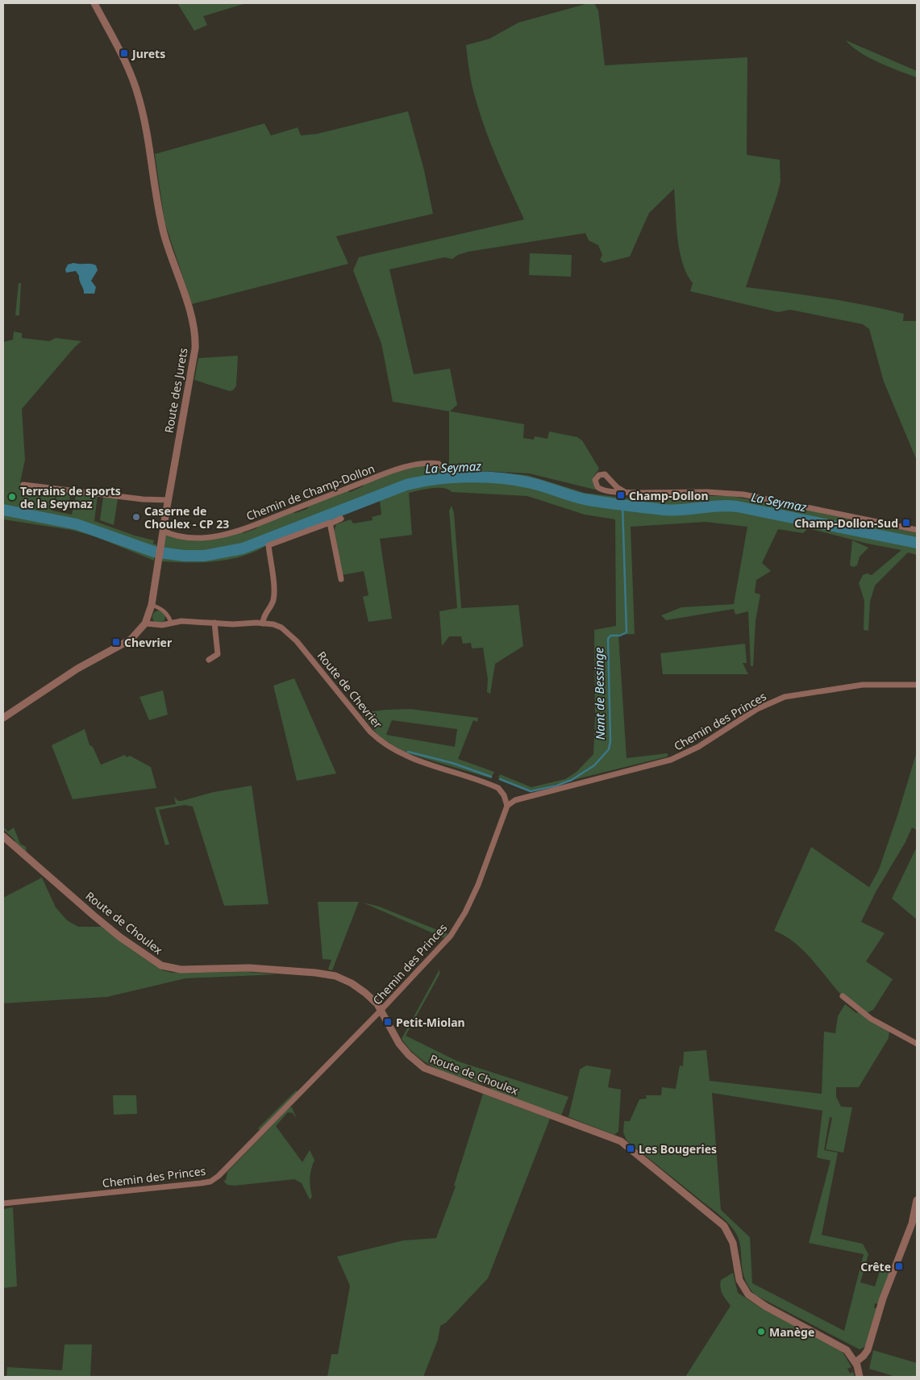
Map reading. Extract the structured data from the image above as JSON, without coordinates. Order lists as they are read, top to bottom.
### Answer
{
  "streets": {
    "street": [
      "Route des Jurets",
      "Chemin de Champ-Dollon",
      "Route de Chevrier",
      "Chemin des Princes",
      "Route de Choulex"
    ]
  },
  "crossings": [
    ["Route des Jurets", "Chemin de Champ-Dollon"],
    ["Route des Jurets", "Route de Chevrier"],
    ["Route de Chevrier", "Chemin des Princes"],
    ["Chemin des Princes", "Route de Choulex"]
  ],
  "water": ["La Seymaz", "Nant de Bessinge"],
  "places": {
    "transit": [
      "Jurets",
      "Champ-Dollon",
      "Champ-Dollon-Sud",
      "Chevrier",
      "Petit-Miolan",
      "Les Bougeries",
      "Crête"
    ],
    "other": ["Terrains de sports de la Seymaz", "Caserne de Choulex - CP 23", "Manège"]
  }
}
